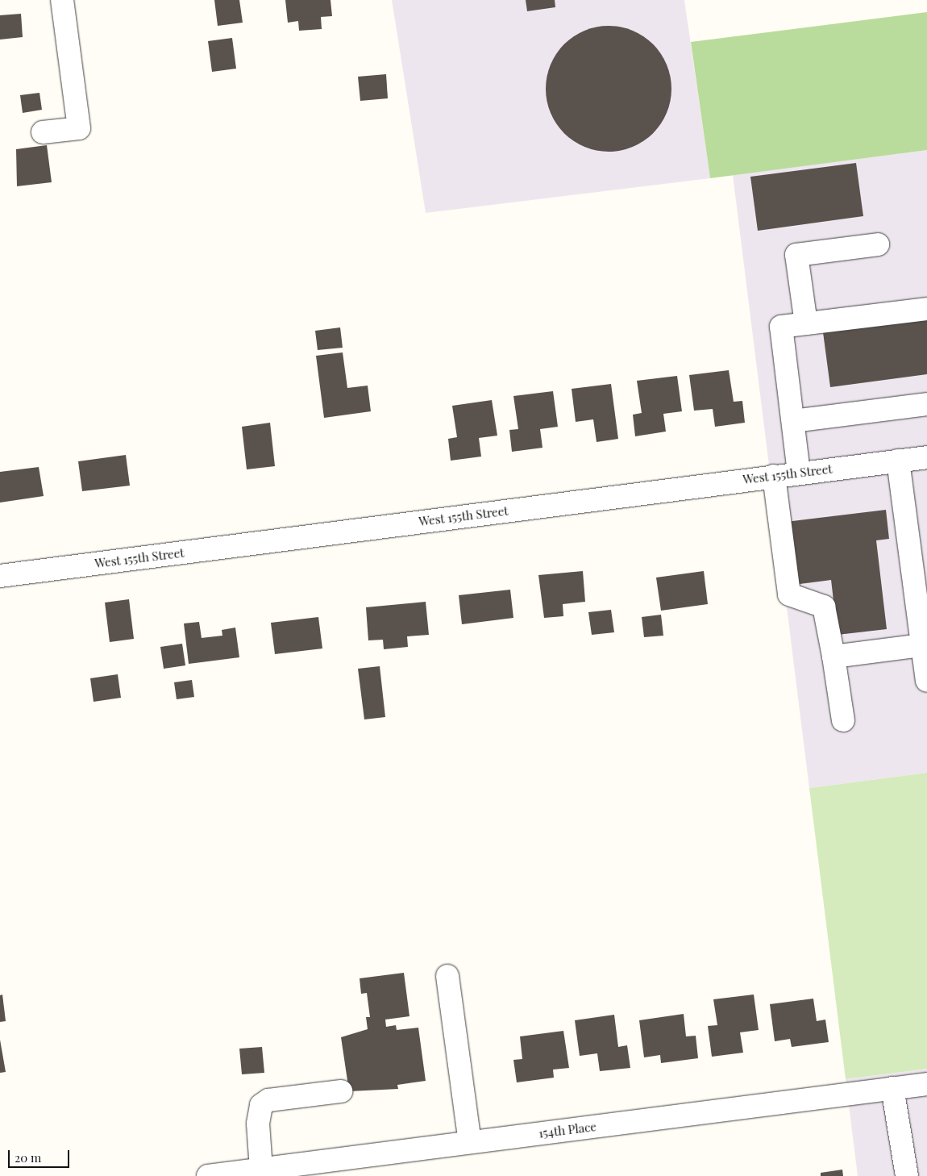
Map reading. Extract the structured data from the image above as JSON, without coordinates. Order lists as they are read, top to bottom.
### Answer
{
  "streets": {
    "street": ["West 155th Street", "154th Place"]
  },
  "scale_bar": "20 m"
}
